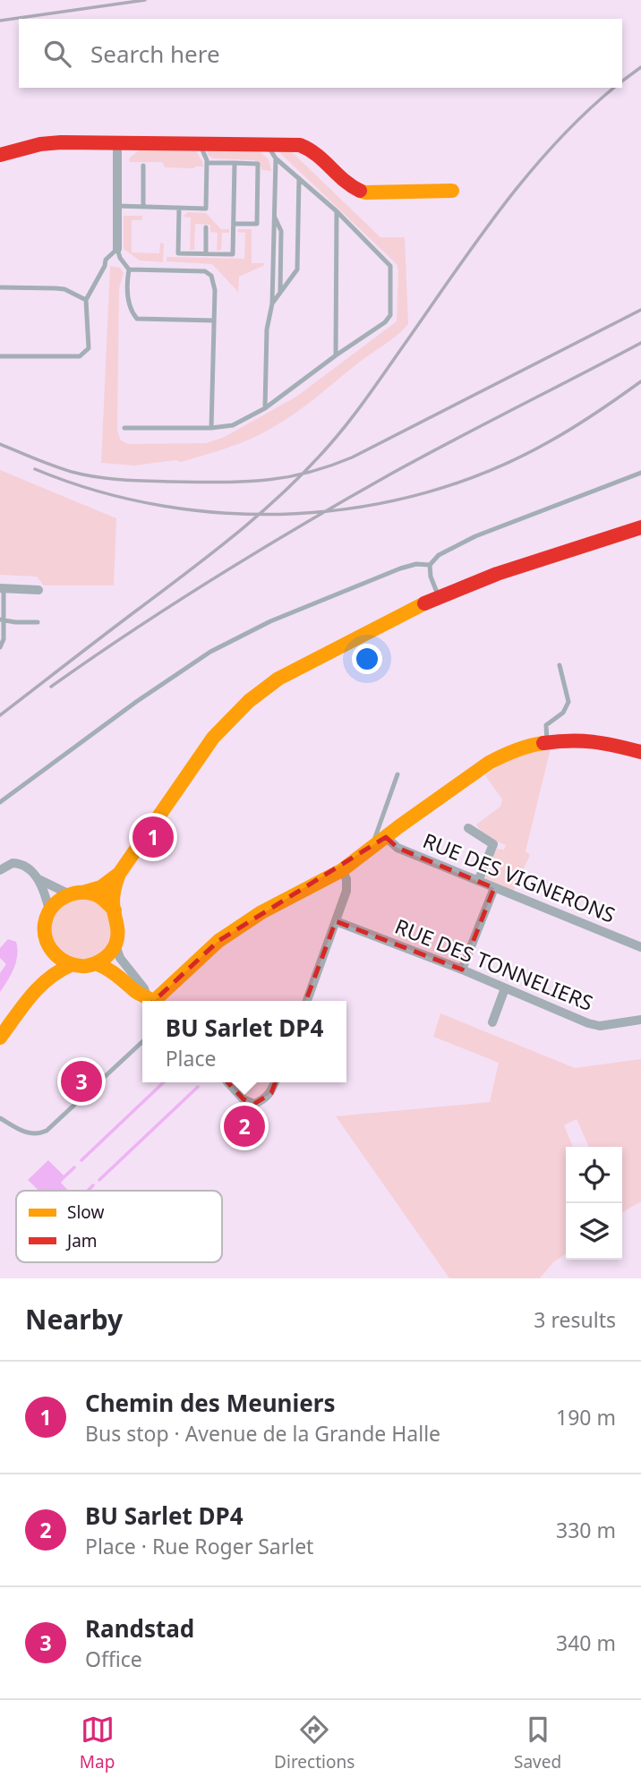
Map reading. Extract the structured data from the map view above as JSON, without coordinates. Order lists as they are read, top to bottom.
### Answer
{
  "streets": {
    "street": ["RUE DES VIGNERONS", "RUE DES TONNELIERS"]
  },
  "legend": ["Slow", "Jam"],
  "page": {
    "search": "Search here",
    "pins": ["1", "3", "2"],
    "popup": ["BU Sarlet DP4", "Place"],
    "heading": ["Nearby", "3 results"],
    "list": [
      {
        "mark": "1",
        "name": "Chemin des Meuniers",
        "note": "Bus stop · Avenue de la Grande Halle",
        "value": "190 m"
      },
      {
        "mark": "2",
        "name": "BU Sarlet DP4",
        "note": "Place · Rue Roger Sarlet",
        "value": "330 m"
      },
      {
        "mark": "3",
        "name": "Randstad",
        "note": "Office",
        "value": "340 m"
      }
    ],
    "nav": ["Map", "Directions", "Saved"]
  }
}
